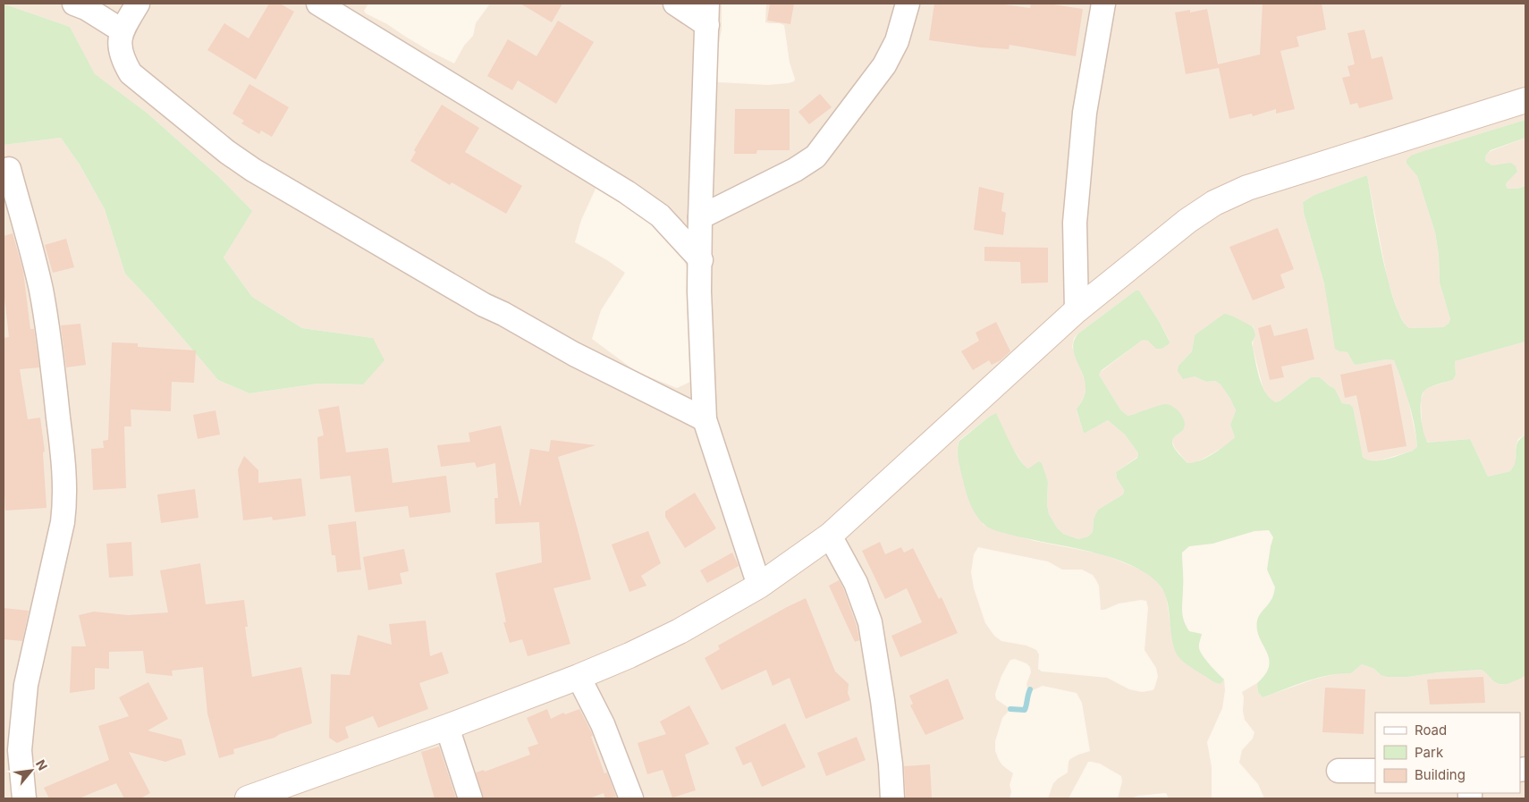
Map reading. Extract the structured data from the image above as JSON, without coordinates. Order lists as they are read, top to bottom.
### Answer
{
  "legend": ["Road", "Park", "Building"],
  "north": "top right"
}
